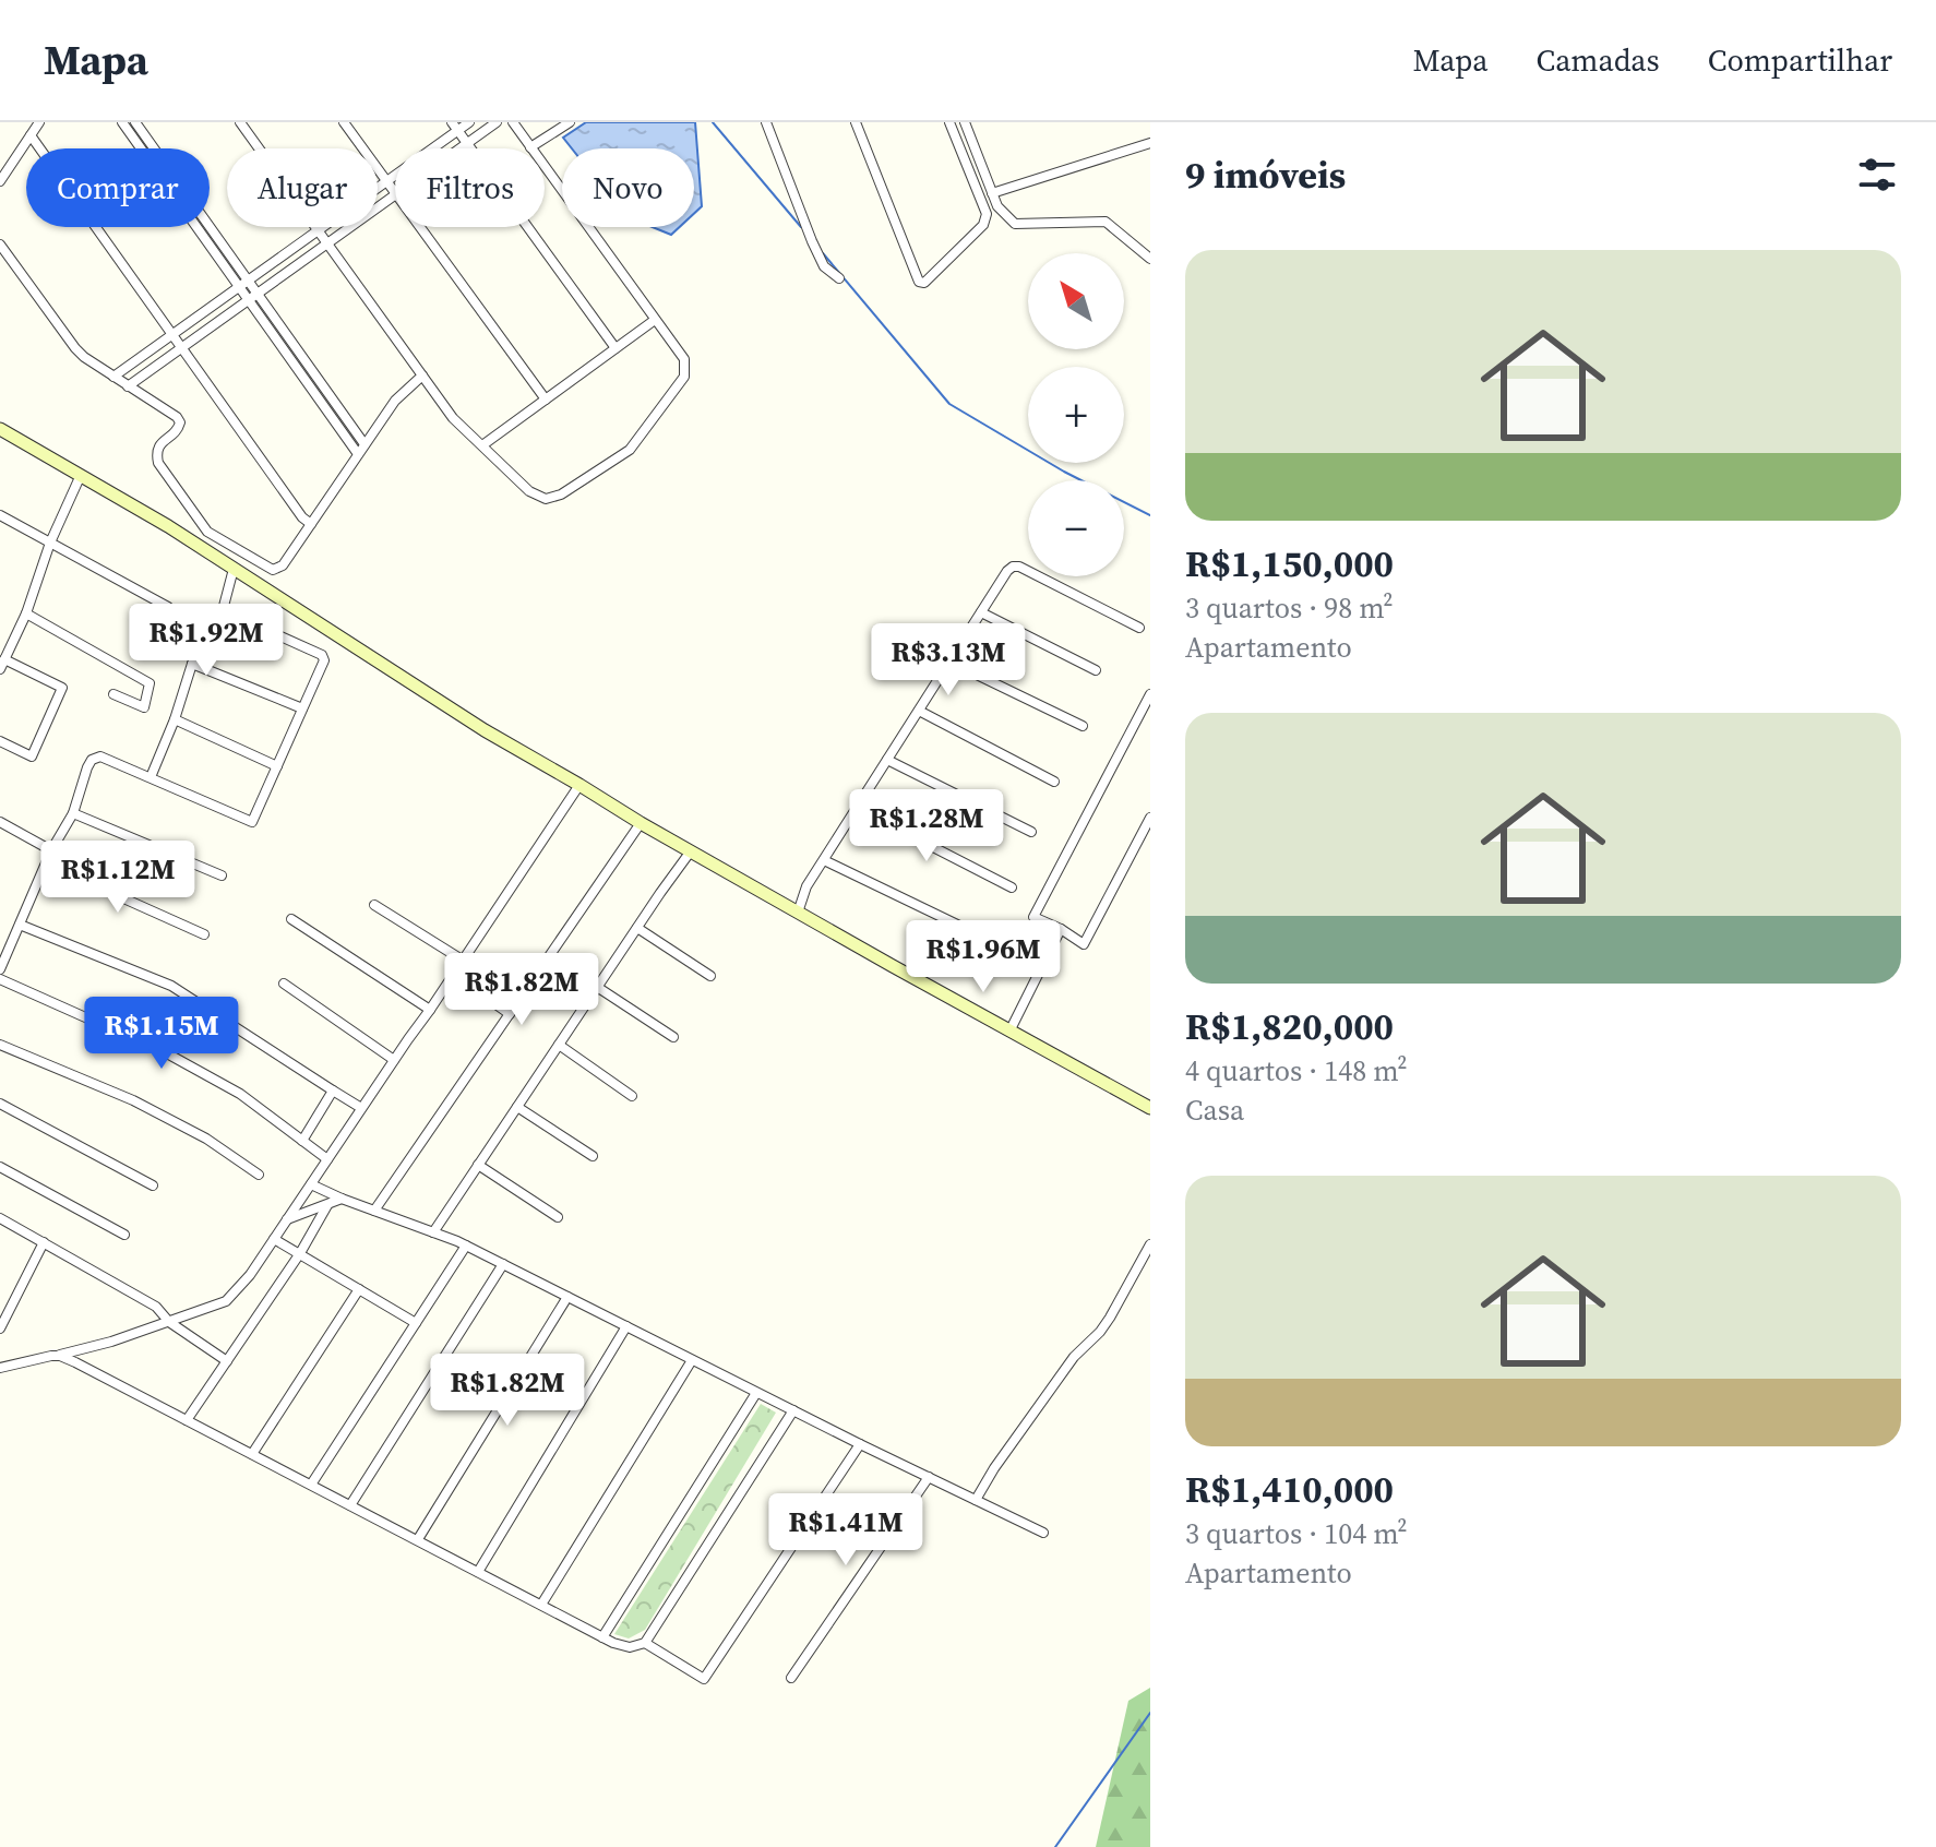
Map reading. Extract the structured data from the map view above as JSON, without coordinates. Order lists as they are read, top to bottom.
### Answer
{
  "north": "top left",
  "page": {
    "header": "Mapa",
    "nav": ["Mapa", "Camadas", "Compartilhar"],
    "heading": "9 imóveis",
    "chip": [
      "Comprar",
      "Alugar",
      "Filtros",
      "Novo"
    ],
    "list": [
      {
        "name": "R$1,150,000",
        "note": "3 quartos · 98 m² · Apartamento"
      },
      {
        "name": "R$1,820,000",
        "note": "4 quartos · 148 m² · Casa"
      },
      {
        "name": "R$1,410,000",
        "note": "3 quartos · 104 m² · Apartamento"
      }
    ],
    "map_buttons": ["+", "−"],
    "price": [
      "R$1.92M",
      "R$3.13M",
      "R$1.28M",
      "R$1.12M",
      "R$1.96M",
      "R$1.82M",
      "R$1.15M",
      "R$1.82M",
      "R$1.41M"
    ]
  }
}
